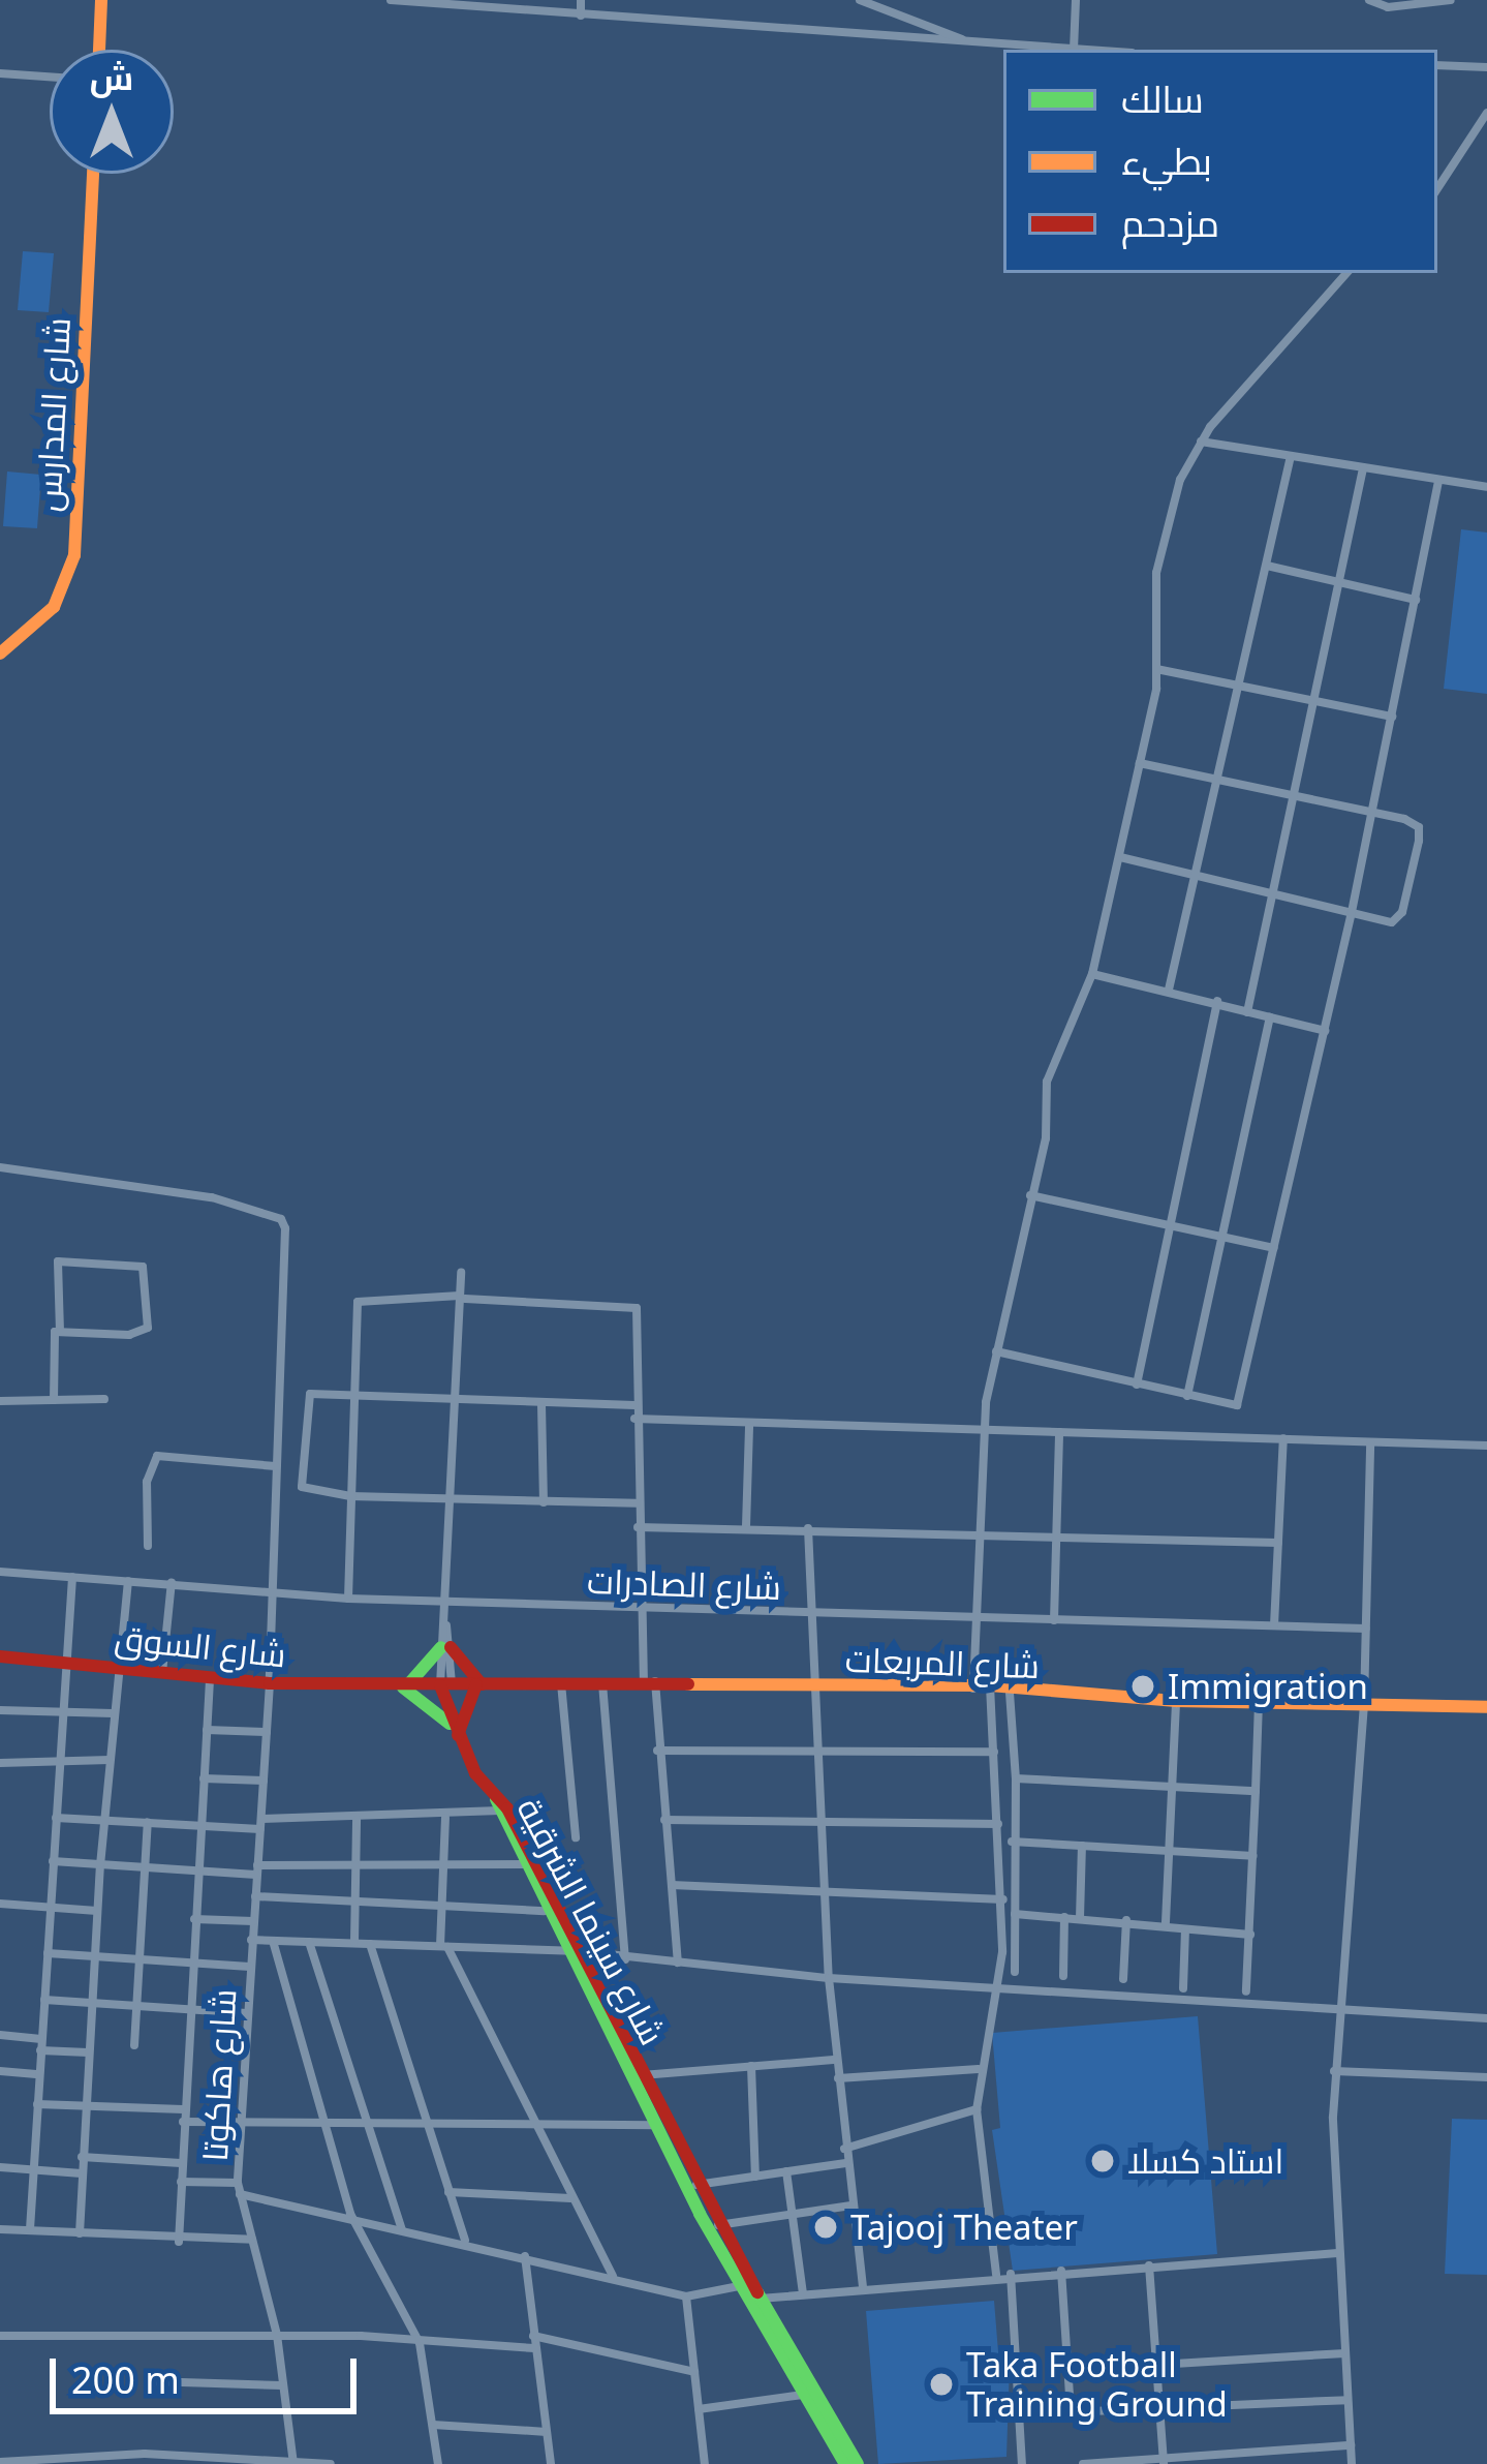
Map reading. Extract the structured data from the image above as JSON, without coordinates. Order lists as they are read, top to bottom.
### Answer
{
  "streets": {
    "street": [
      "شارع المدارس",
      "شارع الصادرات",
      "شارع السوق",
      "شارع المربعات",
      "شارع سينما الشرقية",
      "شارع هاكوتا"
    ]
  },
  "crossings": [
    ["شارع الصادرات", "شارع هاكوتا"],
    ["شارع السوق", "شارع المربعات"],
    ["شارع السوق", "شارع هاكوتا"]
  ],
  "places": [
    "Immigration",
    "استاد كسلا",
    "Tajooj Theater",
    "Taka Football Training Ground"
  ],
  "legend": ["سالك", "بطيء", "مزدحم"],
  "scale_bar": "200 m",
  "north": "top"
}
